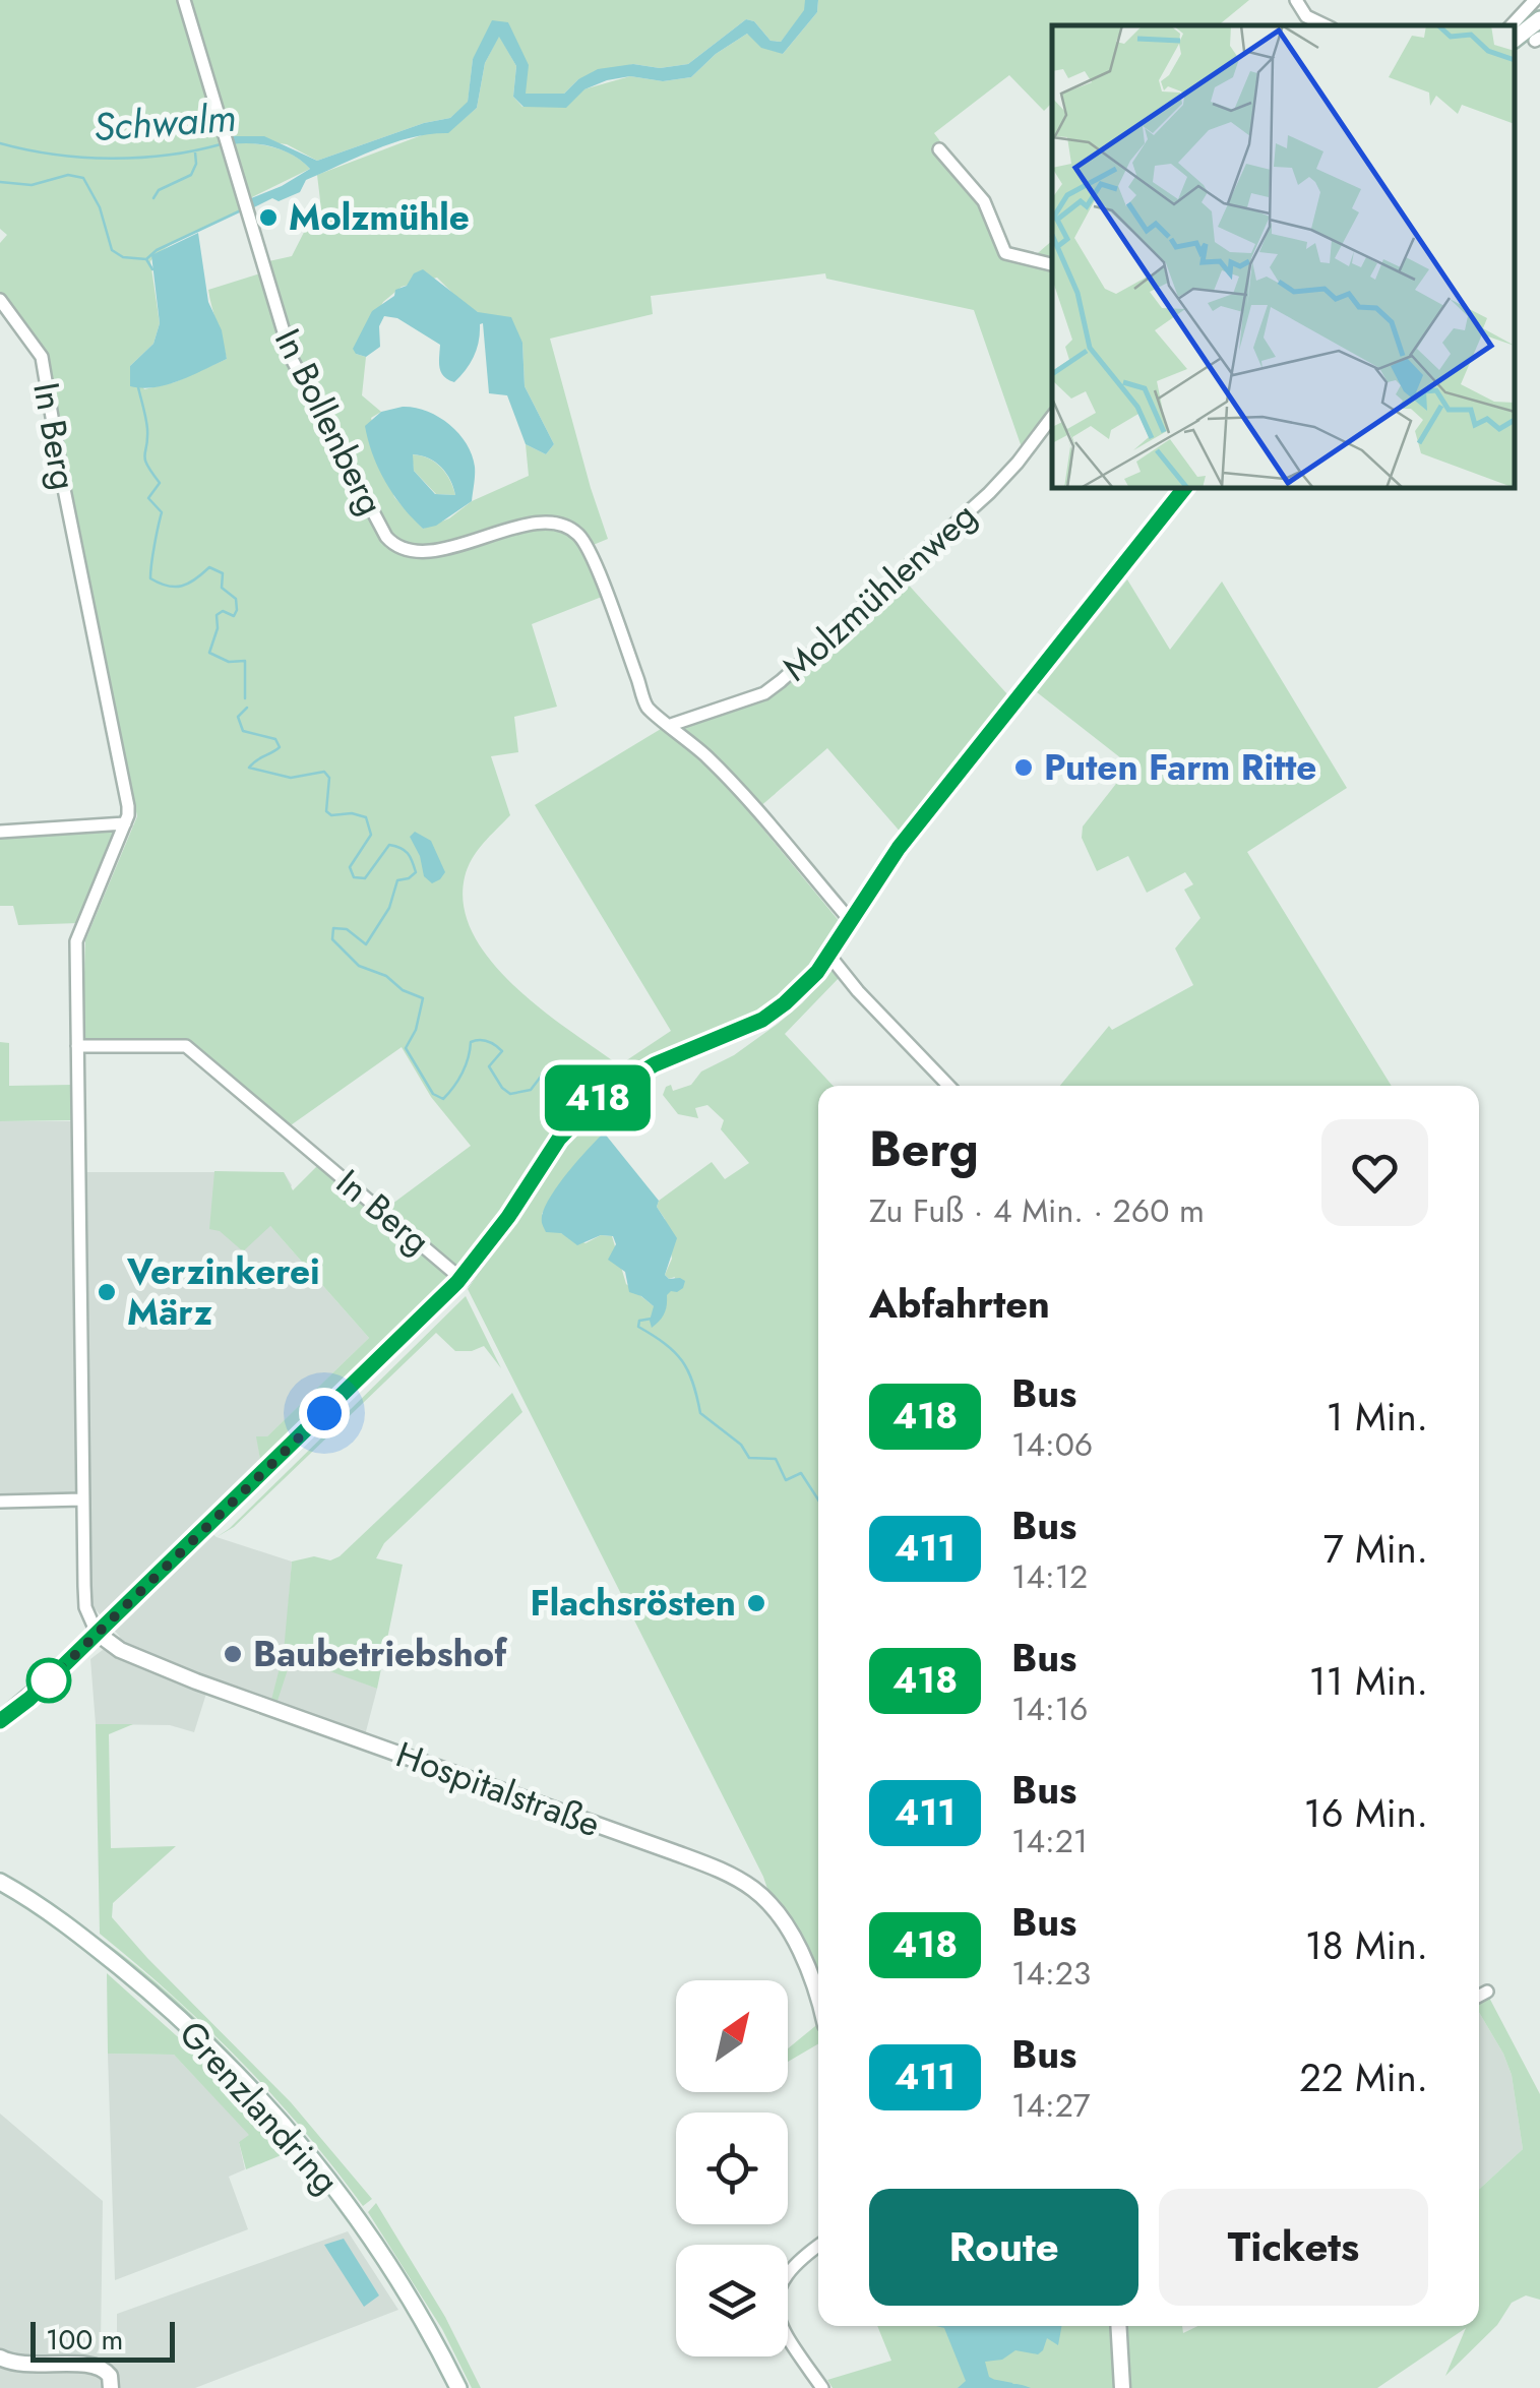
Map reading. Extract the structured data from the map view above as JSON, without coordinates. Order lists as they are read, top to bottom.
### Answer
{
  "streets": {
    "main road": ["In Berg", "Grenzlandring"],
    "street": ["In Bollenberg", "Molzmühlenweg", "Hospitalstraße"]
  },
  "crossings": [
    ["In Bollenberg", "Molzmühlenweg"],
    ["In Berg", "Hospitalstraße"]
  ],
  "water": ["Schwalm"],
  "places": [
    "Molzmühle",
    "Puten Farm Ritte",
    "Verzinkerei März",
    "Flachsrösten",
    "Baubetriebshof"
  ],
  "lines": ["bus line 418"],
  "scale_bar": "100 m",
  "north": "top right",
  "page": {
    "on_map": "418",
    "heading": [
      ["Berg", "Zu Fuß · 4 Min. · 260 m"],
      "Abfahrten"
    ],
    "list": [
      {
        "mark": "418",
        "name": "Bus",
        "note": "14:06",
        "value": "1 Min."
      },
      {
        "mark": "411",
        "name": "Bus",
        "note": "14:12",
        "value": "7 Min."
      },
      {
        "mark": "418",
        "name": "Bus",
        "note": "14:16",
        "value": "11 Min."
      },
      {
        "mark": "411",
        "name": "Bus",
        "note": "14:21",
        "value": "16 Min."
      },
      {
        "mark": "418",
        "name": "Bus",
        "note": "14:23",
        "value": "18 Min."
      },
      {
        "mark": "411",
        "name": "Bus",
        "note": "14:27",
        "value": "22 Min."
      }
    ],
    "buttons": ["Route", "Tickets"],
    "scale": "100 m"
  }
}
